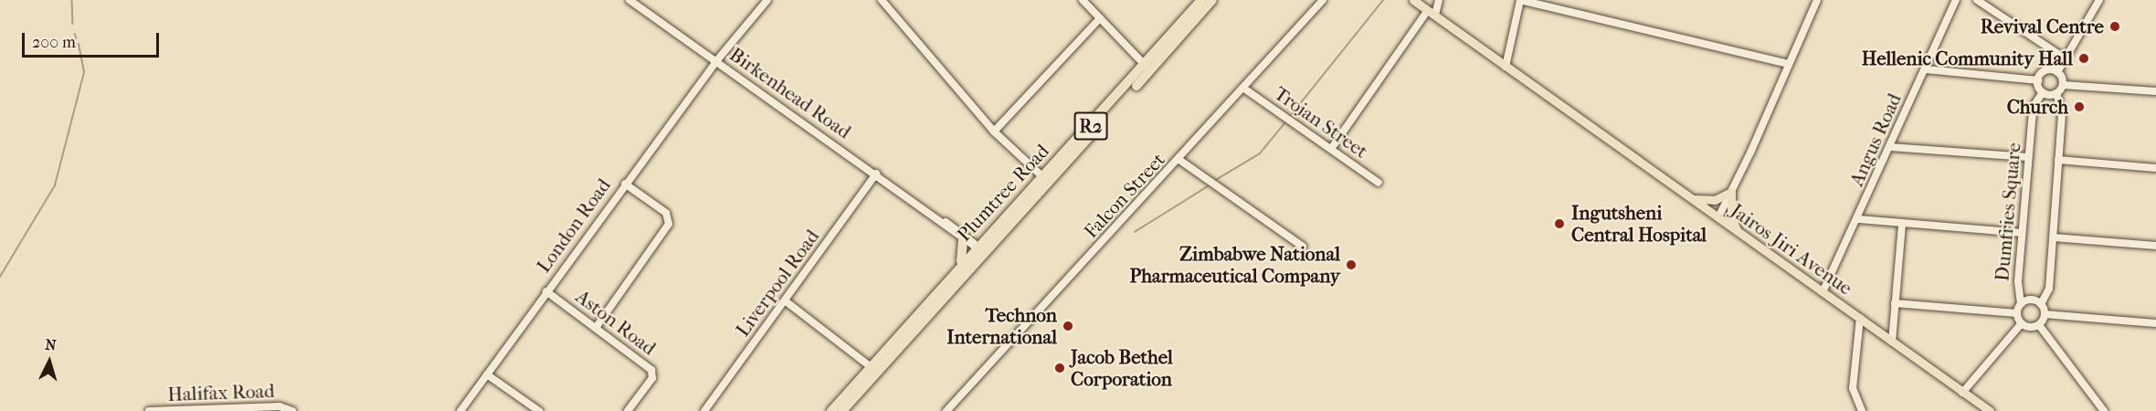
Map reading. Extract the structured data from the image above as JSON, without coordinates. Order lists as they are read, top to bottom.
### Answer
{
  "streets": {
    "highway": ["R2", "Plumtree Road"],
    "main road": ["Jairos Jiri Avenue"],
    "street": [
      "Birkenhead Road",
      "Trojan Street",
      "Angus Road",
      "Falcon Street",
      "Dumfries Square",
      "London Road",
      "Liverpool Road",
      "Aston Road",
      "Halifax Road"
    ]
  },
  "crossings": [
    ["Birkenhead Road", "Plumtree Road"],
    ["Birkenhead Road", "London Road"],
    ["Birkenhead Road", "Liverpool Road"],
    ["Trojan Street", "Falcon Street"],
    ["Angus Road", "Jairos Jiri Avenue"],
    ["London Road", "Aston Road"]
  ],
  "places": [
    "Revival Centre",
    "Hellenic Community Hall",
    "Church",
    "Ingutsheni Central Hospital",
    "Zimbabwe National Pharmaceutical Company",
    "Technon International",
    "Jacob Bethel Corporation"
  ],
  "scale_bar": "200 m",
  "north": "top"
}
